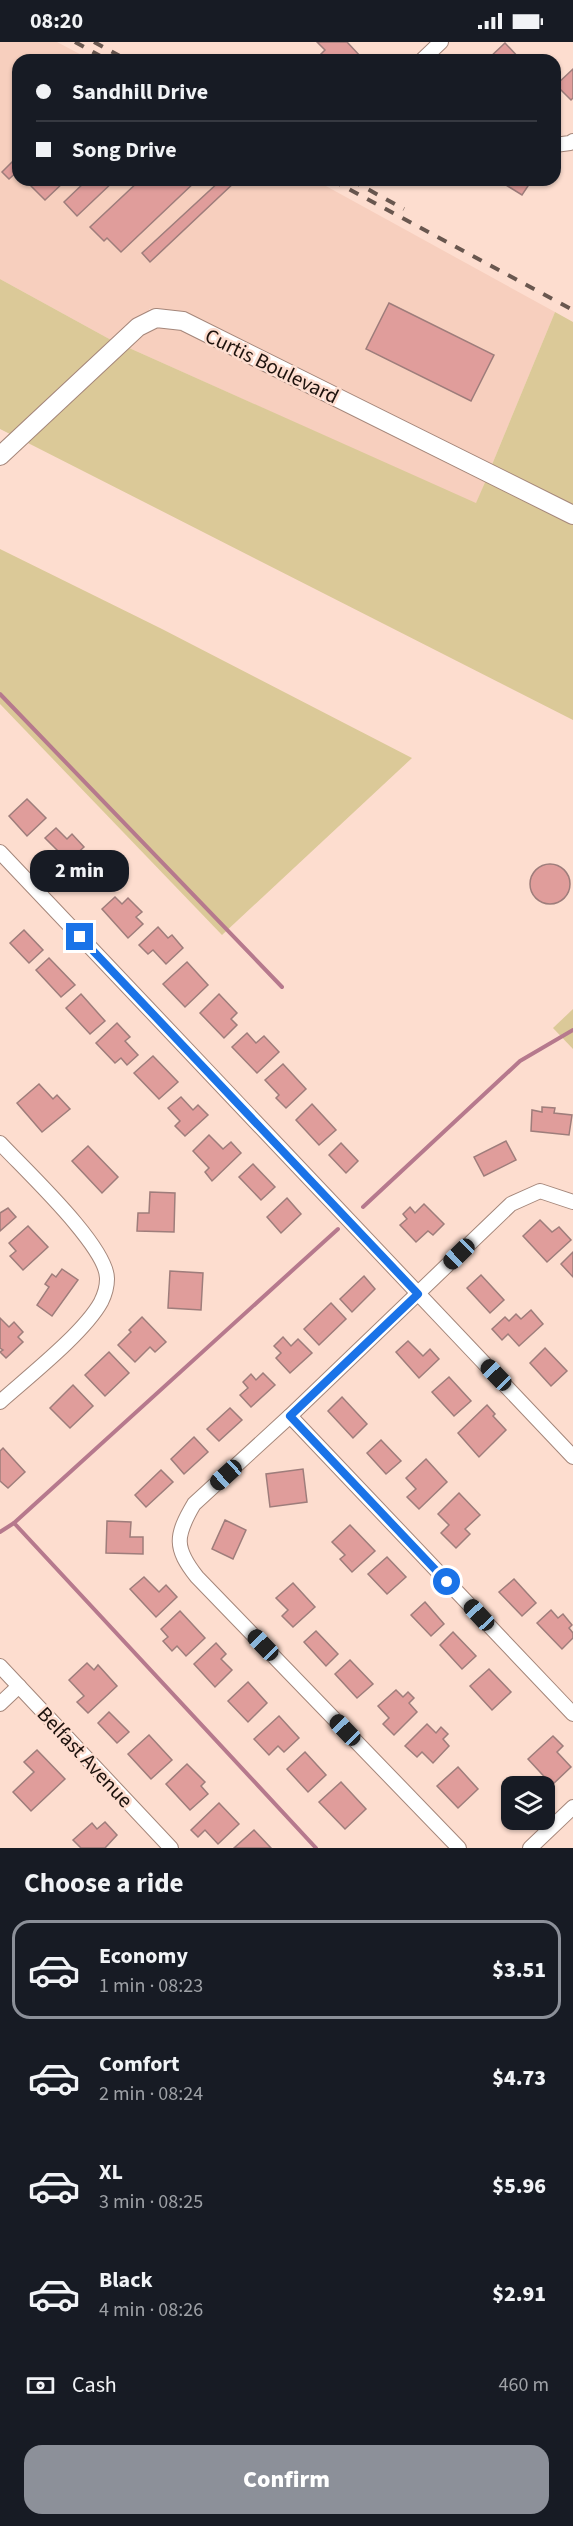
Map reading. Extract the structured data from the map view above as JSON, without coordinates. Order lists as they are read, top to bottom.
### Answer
{
  "streets": {
    "street": ["Curtis Boulevard", "Belfast Avenue"]
  },
  "page": {
    "status": "08:20",
    "banner": ["Sandhill Drive", "Song Drive"],
    "bubble": "2 min",
    "heading": "Choose a ride",
    "list": [
      {
        "name": "Economy",
        "note": "1 min · 08:23",
        "value": "$3.51"
      },
      {
        "name": "Comfort",
        "note": "2 min · 08:24",
        "value": "$4.73"
      },
      {
        "name": "XL",
        "note": "3 min · 08:25",
        "value": "$5.96"
      },
      {
        "name": "Black",
        "note": "4 min · 08:26",
        "value": "$2.91"
      }
    ],
    "pay": ["Cash", "460 m"],
    "buttons": "Confirm"
  }
}
